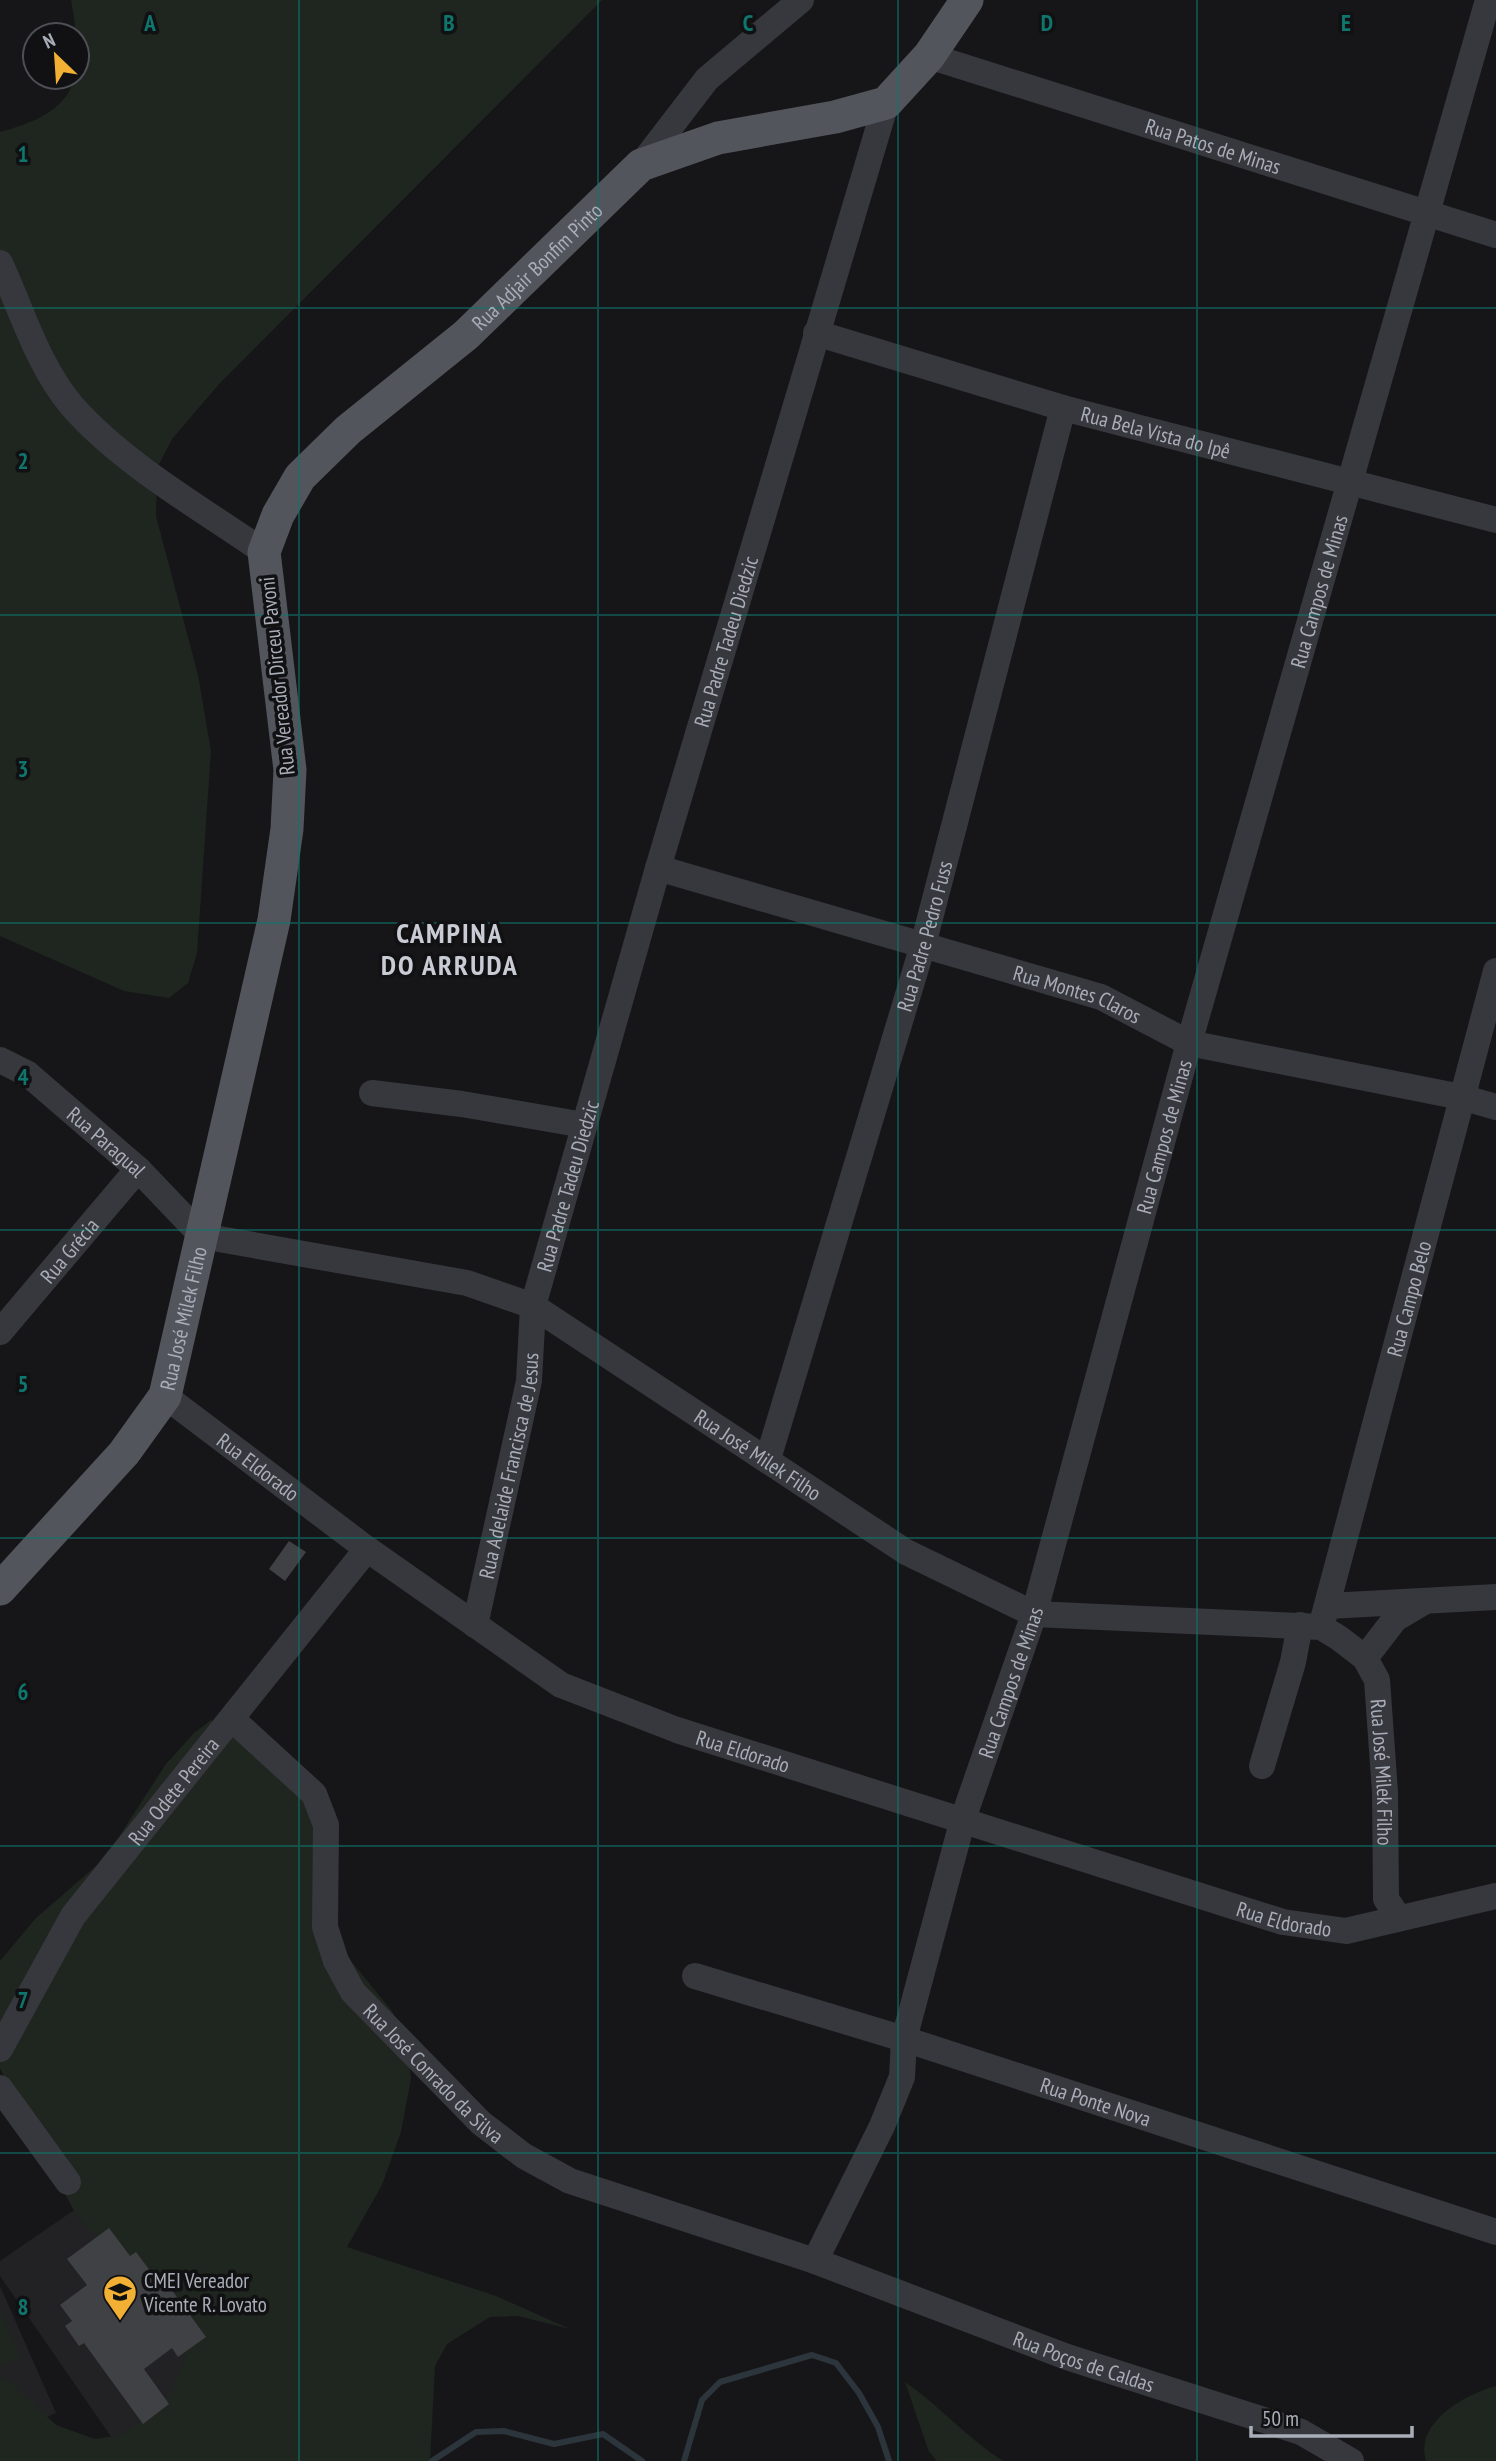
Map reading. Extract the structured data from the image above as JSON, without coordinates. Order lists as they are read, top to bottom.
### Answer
{
  "streets": {
    "main road": [
      "Rua Adjair Bonfim Pinto",
      "Rua Padre Tadeu Diedzic",
      "Rua Vereador Dirceu Pavoni",
      "Rua José Milek Filho"
    ],
    "street": [
      "Rua Patos de Minas",
      "Rua Bela Vista do Ipê",
      "Rua Campos de Minas",
      "Rua Padre Pedro Fuss",
      "Rua Montes Claros",
      "Rua Paragual",
      "Rua Grécia",
      "Rua Campo Belo",
      "Rua Adelaide Francisca de Jesus",
      "Rua Eldorado",
      "Rua Odete Pereira",
      "Rua José Conrado da Silva",
      "Rua Ponte Nova",
      "Rua Poços de Caldas"
    ]
  },
  "crossings": [
    ["Rua Patos de Minas", "Rua Campos de Minas"],
    ["Rua Patos de Minas", "Rua Padre Tadeu Diedzic"],
    ["Rua Adjair Bonfim Pinto", "Rua Padre Tadeu Diedzic"],
    ["Rua Adjair Bonfim Pinto", "Rua Vereador Dirceu Pavoni"],
    ["Rua Bela Vista do Ipê", "Rua Campos de Minas"],
    ["Rua Bela Vista do Ipê", "Rua Padre Tadeu Diedzic"],
    ["Rua Bela Vista do Ipê", "Rua Padre Pedro Fuss"],
    ["Rua Campos de Minas", "Rua Montes Claros"],
    ["Rua Campos de Minas", "Rua José Milek Filho"],
    ["Rua Campos de Minas", "Rua Eldorado"],
    ["Rua Campos de Minas", "Rua José Conrado da Silva"],
    ["Rua Campos de Minas", "Rua Ponte Nova"],
    ["Rua Campos de Minas", "Rua Poços de Caldas"],
    ["Rua Padre Tadeu Diedzic", "Rua Montes Claros"],
    ["Rua Padre Tadeu Diedzic", "Rua José Milek Filho"],
    ["Rua Padre Tadeu Diedzic", "Rua Adelaide Francisca de Jesus"],
    ["Rua Vereador Dirceu Pavoni", "Rua Paragual"],
    ["Rua Vereador Dirceu Pavoni", "Rua José Milek Filho"],
    ["Rua Padre Pedro Fuss", "Rua Montes Claros"],
    ["Rua Padre Pedro Fuss", "Rua José Milek Filho"],
    ["Rua Montes Claros", "Rua Campo Belo"],
    ["Rua Paragual", "Rua Grécia"],
    ["Rua Paragual", "Rua José Milek Filho"],
    ["Rua Campo Belo", "Rua José Milek Filho"],
    ["Rua José Milek Filho", "Rua Adelaide Francisca de Jesus"],
    ["Rua José Milek Filho", "Rua Eldorado"],
    ["Rua Adelaide Francisca de Jesus", "Rua Eldorado"],
    ["Rua Eldorado", "Rua Odete Pereira"],
    ["Rua Odete Pereira", "Rua José Conrado da Silva"],
    ["Rua José Conrado da Silva", "Rua Poços de Caldas"]
  ],
  "districts": ["CAMPINA DO ARRUDA"],
  "places": {
    "school or university": ["CMEI Vereador Vicente R. Lovato"]
  },
  "scale_bar": "50 m",
  "north": "top left",
  "grid": {
    "columns": [
      "A",
      "B",
      "C",
      "D",
      "E"
    ],
    "rows": [
      "1",
      "2",
      "3",
      "4",
      "5",
      "6",
      "7",
      "8"
    ]
  }
}
